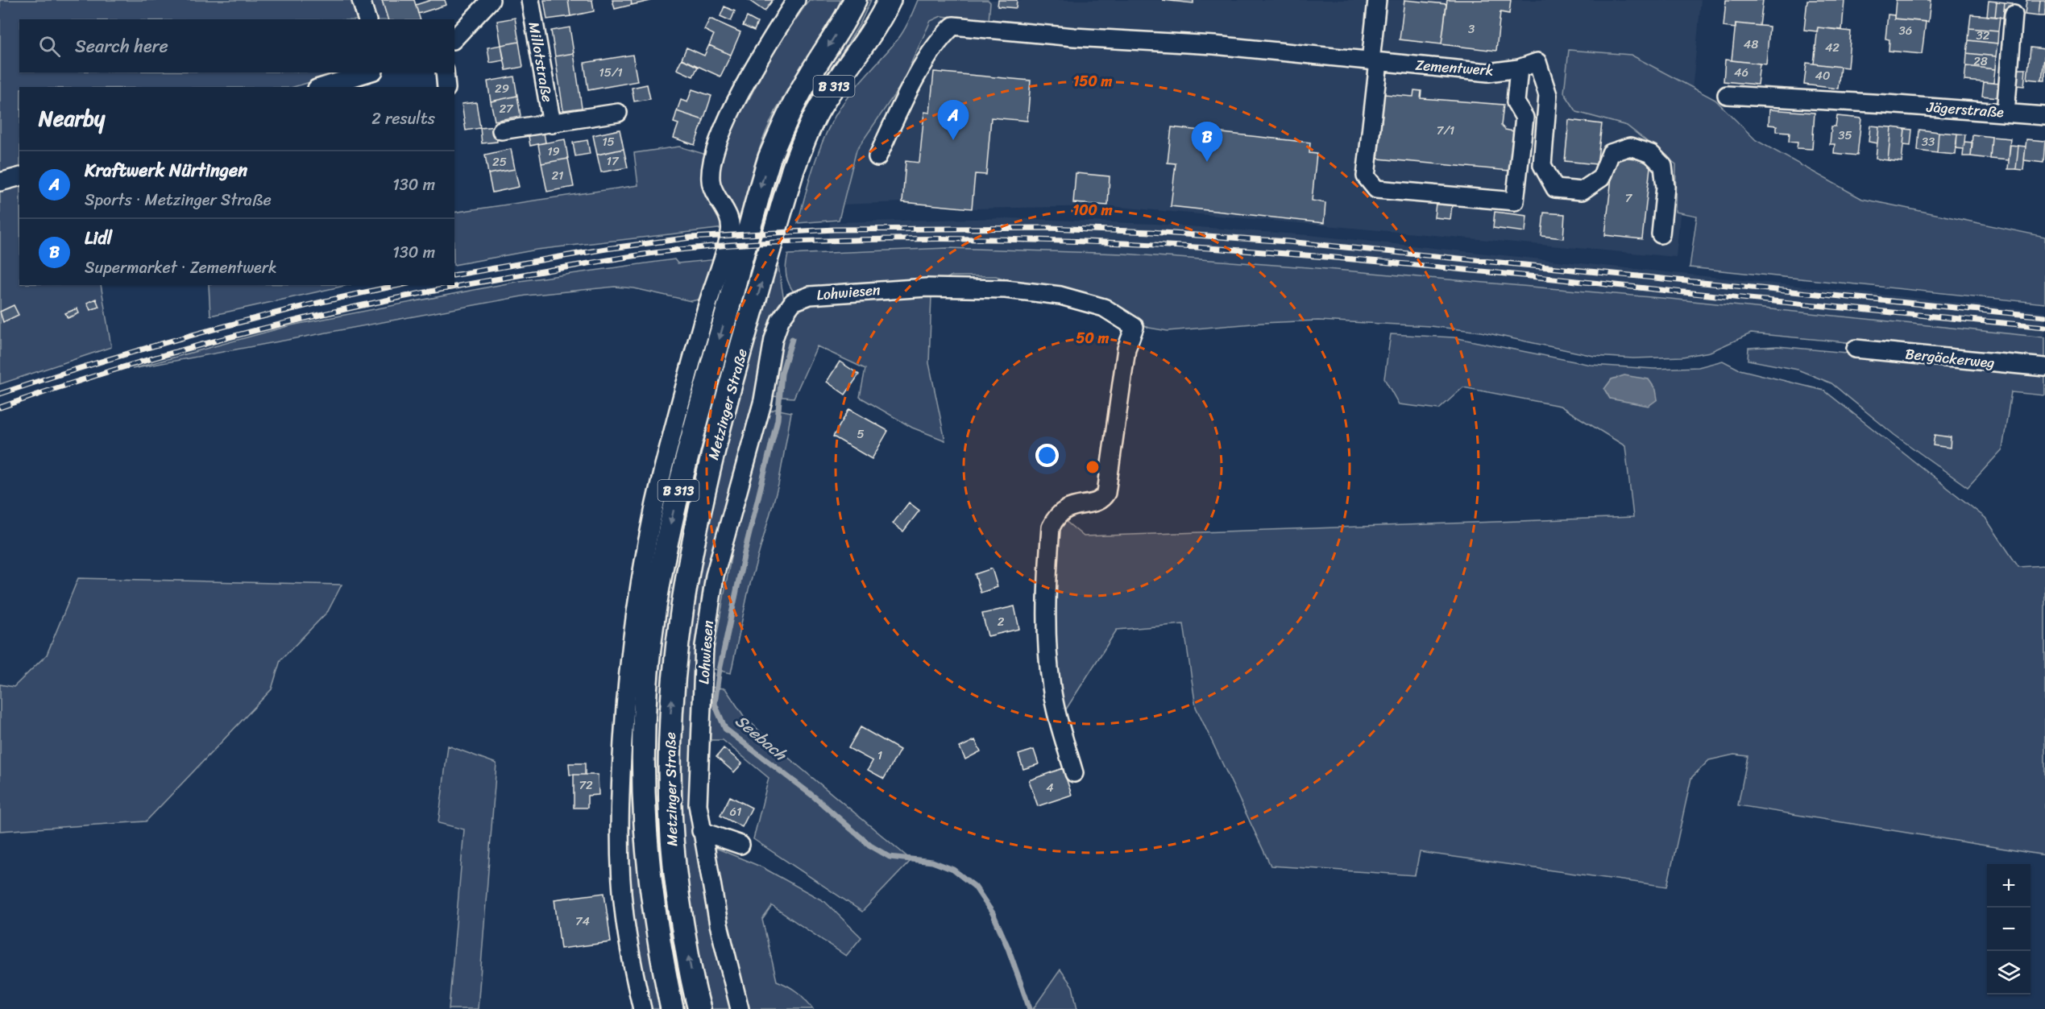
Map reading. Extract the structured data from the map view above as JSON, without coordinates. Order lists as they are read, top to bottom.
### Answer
{
  "streets": {
    "main road": ["B 313", "Metzinger Straße"],
    "street": [
      "Millotstraße",
      "Zementwerk",
      "Jägerstraße",
      "Lohwiesen",
      "Bergäckerweg"
    ]
  },
  "water": ["Seebach"],
  "house_numbers": [
    "3",
    "36",
    "32",
    "48",
    "42",
    "28",
    "15/1",
    "46",
    "40",
    "29",
    "27",
    "7/1",
    "35",
    "15",
    "33",
    "19",
    "17",
    "25",
    "21",
    "7",
    "5",
    "2",
    "1",
    "72",
    "4",
    "61",
    "74"
  ],
  "page": {
    "search": "Search here",
    "heading": ["Nearby", "2 results"],
    "pins": ["A", "B"],
    "list": [
      {
        "mark": "A",
        "name": "Kraftwerk Nürtingen",
        "note": "Sports · Metzinger Straße",
        "value": "130 m"
      },
      {
        "mark": "B",
        "name": "Lidl",
        "note": "Supermarket · Zementwerk",
        "value": "130 m"
      }
    ],
    "map_buttons": ["+", "−"]
  },
  "rings": ["150 m", "100 m", "50 m"]
}
